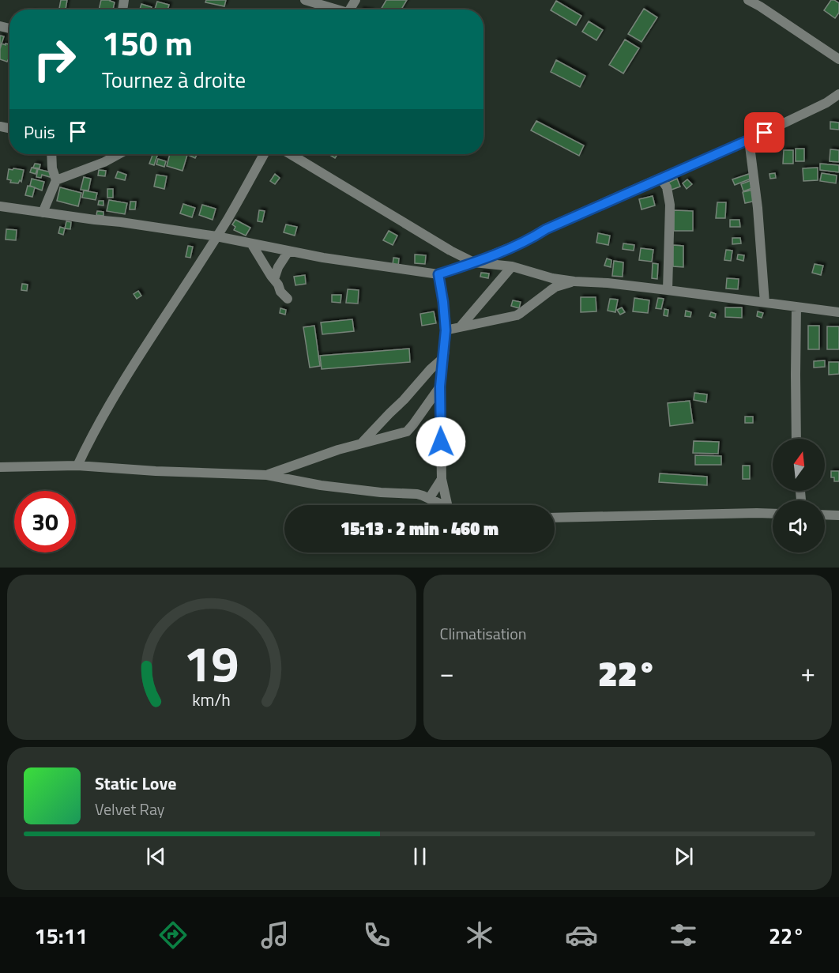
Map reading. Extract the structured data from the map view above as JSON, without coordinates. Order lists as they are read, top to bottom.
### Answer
{
  "north": "top",
  "page": {
    "turn": ["150 m", "Tournez à droite"],
    "then": "Puis",
    "limit": "30",
    "trip": "15:13 · 2 min · 460 m",
    "tile": "Climatisation",
    "heat": ["−", "22°", "+"],
    "song": ["Static Love", "Velvet Ray"],
    "tabs": ["15:11", "22°"],
    "gauge": ["19", "km/h"]
  }
}
